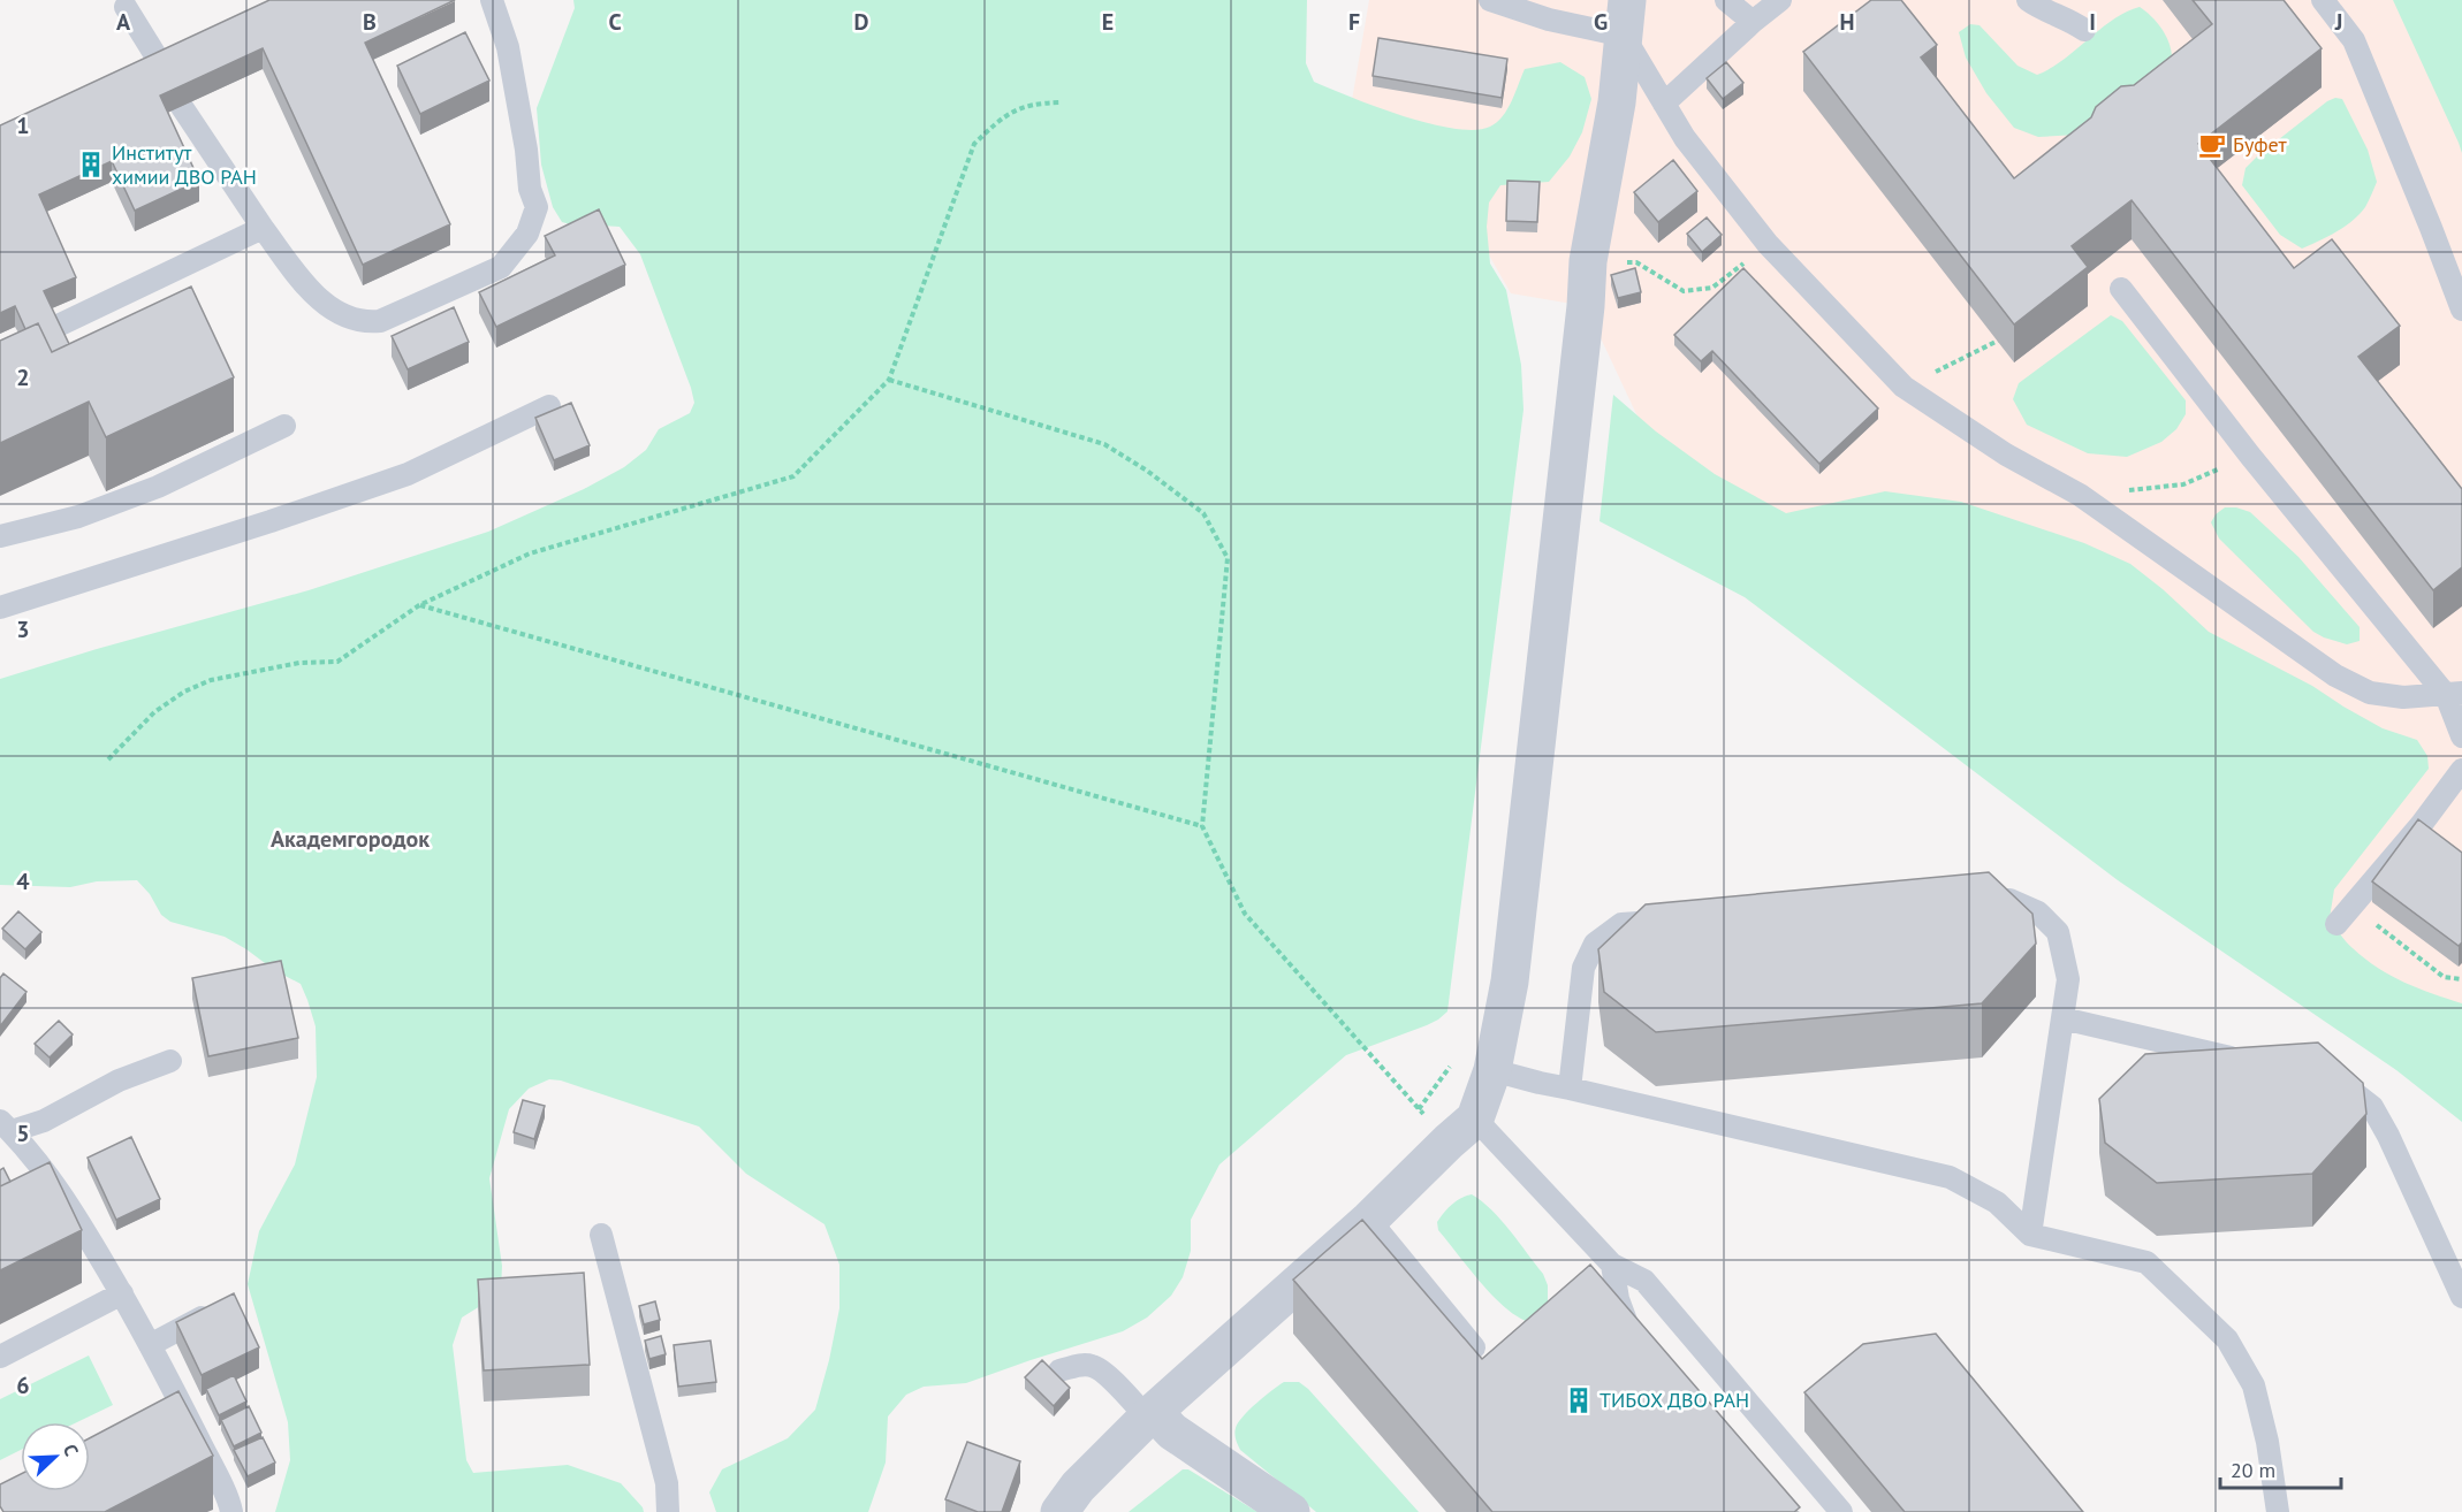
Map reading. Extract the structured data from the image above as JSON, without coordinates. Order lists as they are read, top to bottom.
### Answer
{
  "districts": ["Академгородок"],
  "places": {
    "cafe": ["Буфет"],
    "building": ["Институт химии ДВО РАН", "ТИБОХ ДВО РАН"]
  },
  "scale_bar": "20 m",
  "north": "top right",
  "grid": {
    "columns": [
      "A",
      "B",
      "C",
      "D",
      "E",
      "F",
      "G",
      "H",
      "I",
      "J"
    ],
    "rows": [
      "1",
      "2",
      "3",
      "4",
      "5",
      "6"
    ]
  }
}
